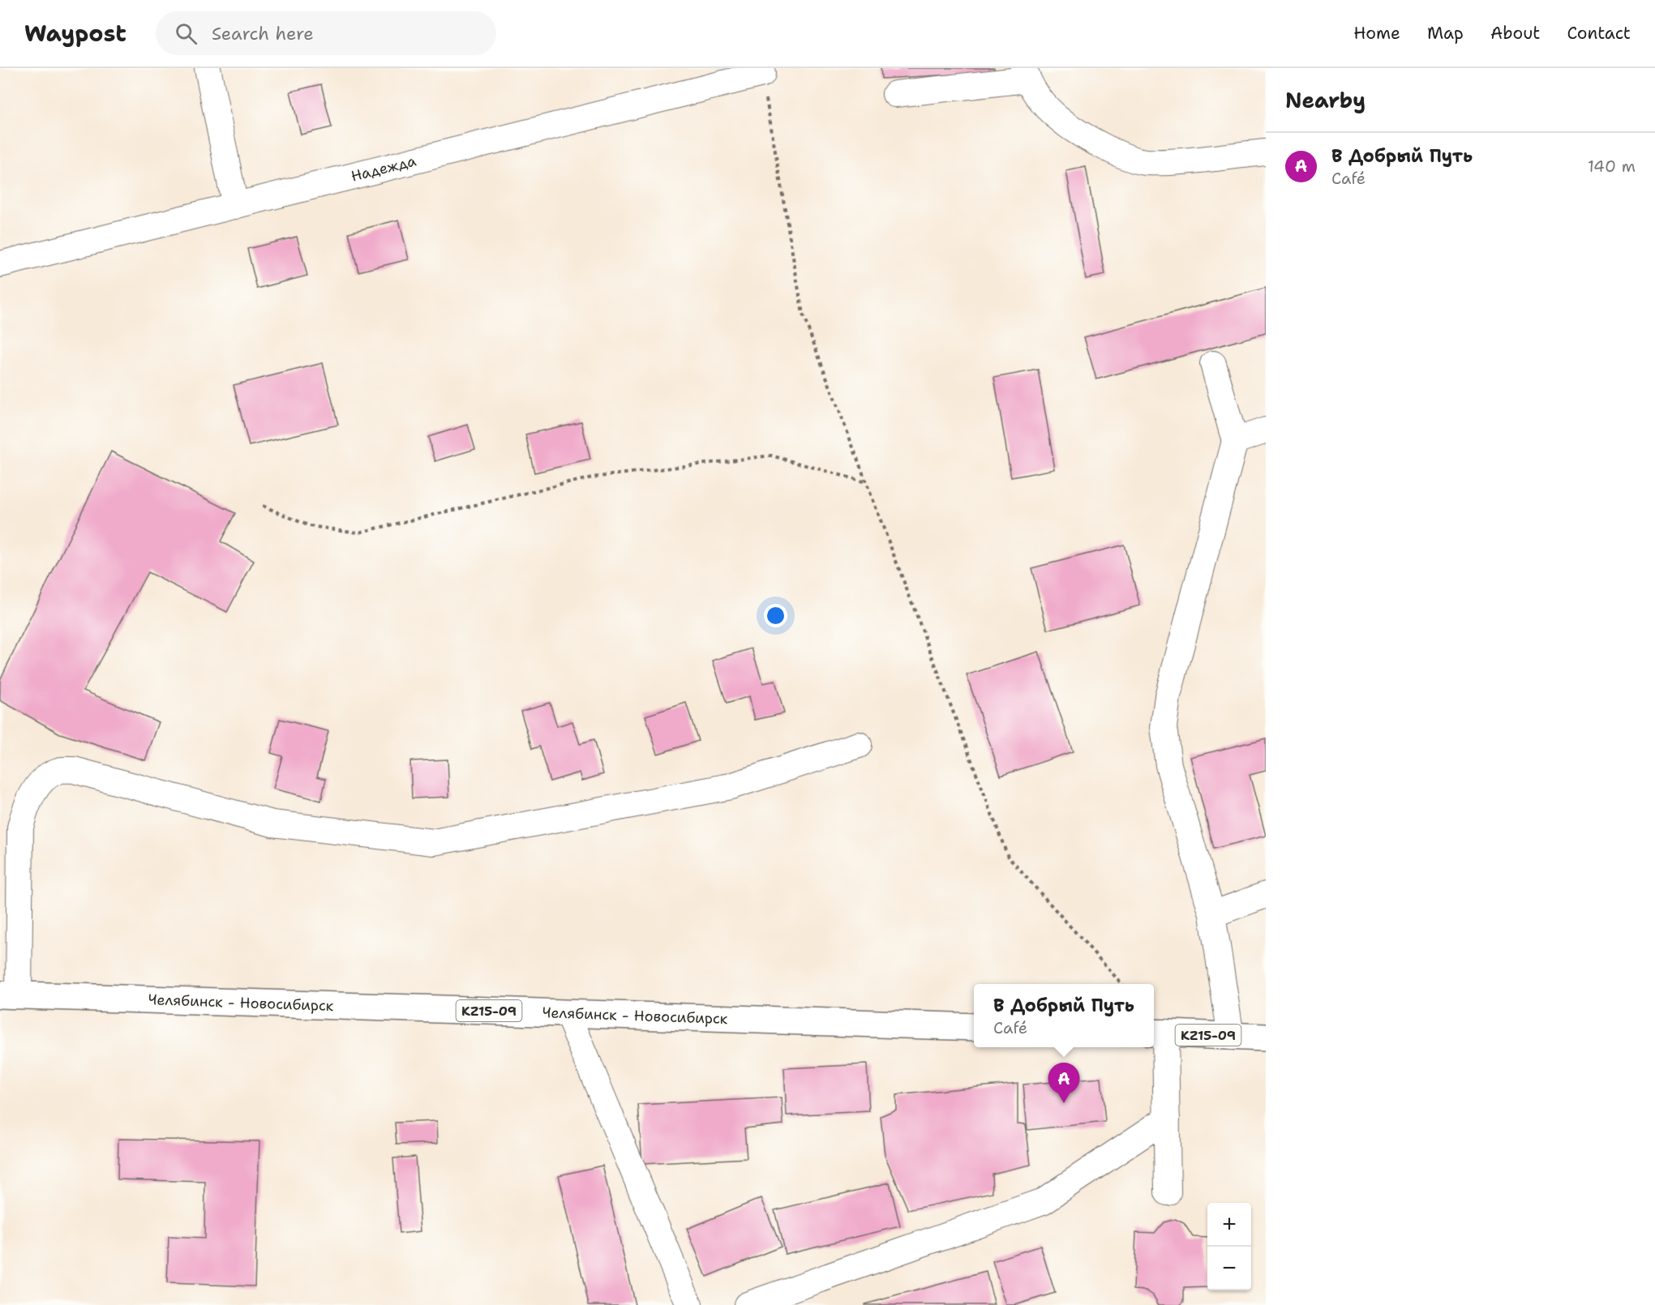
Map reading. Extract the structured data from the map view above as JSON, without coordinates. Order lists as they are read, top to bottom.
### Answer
{
  "streets": {
    "highway": ["Челябинск - Новосибирск", "KZ15-09"],
    "street": ["Надежда"]
  },
  "page": {
    "header": "Waypost",
    "search": "Search here",
    "nav": [
      "Home",
      "Map",
      "About",
      "Contact"
    ],
    "heading": "Nearby",
    "list": [
      {
        "mark": "A",
        "name": "В Добрый Путь",
        "note": "Café",
        "value": "140 m"
      }
    ],
    "popup": ["В Добрый Путь", "Café"],
    "pins": "A",
    "map_buttons": ["+", "−"]
  }
}
